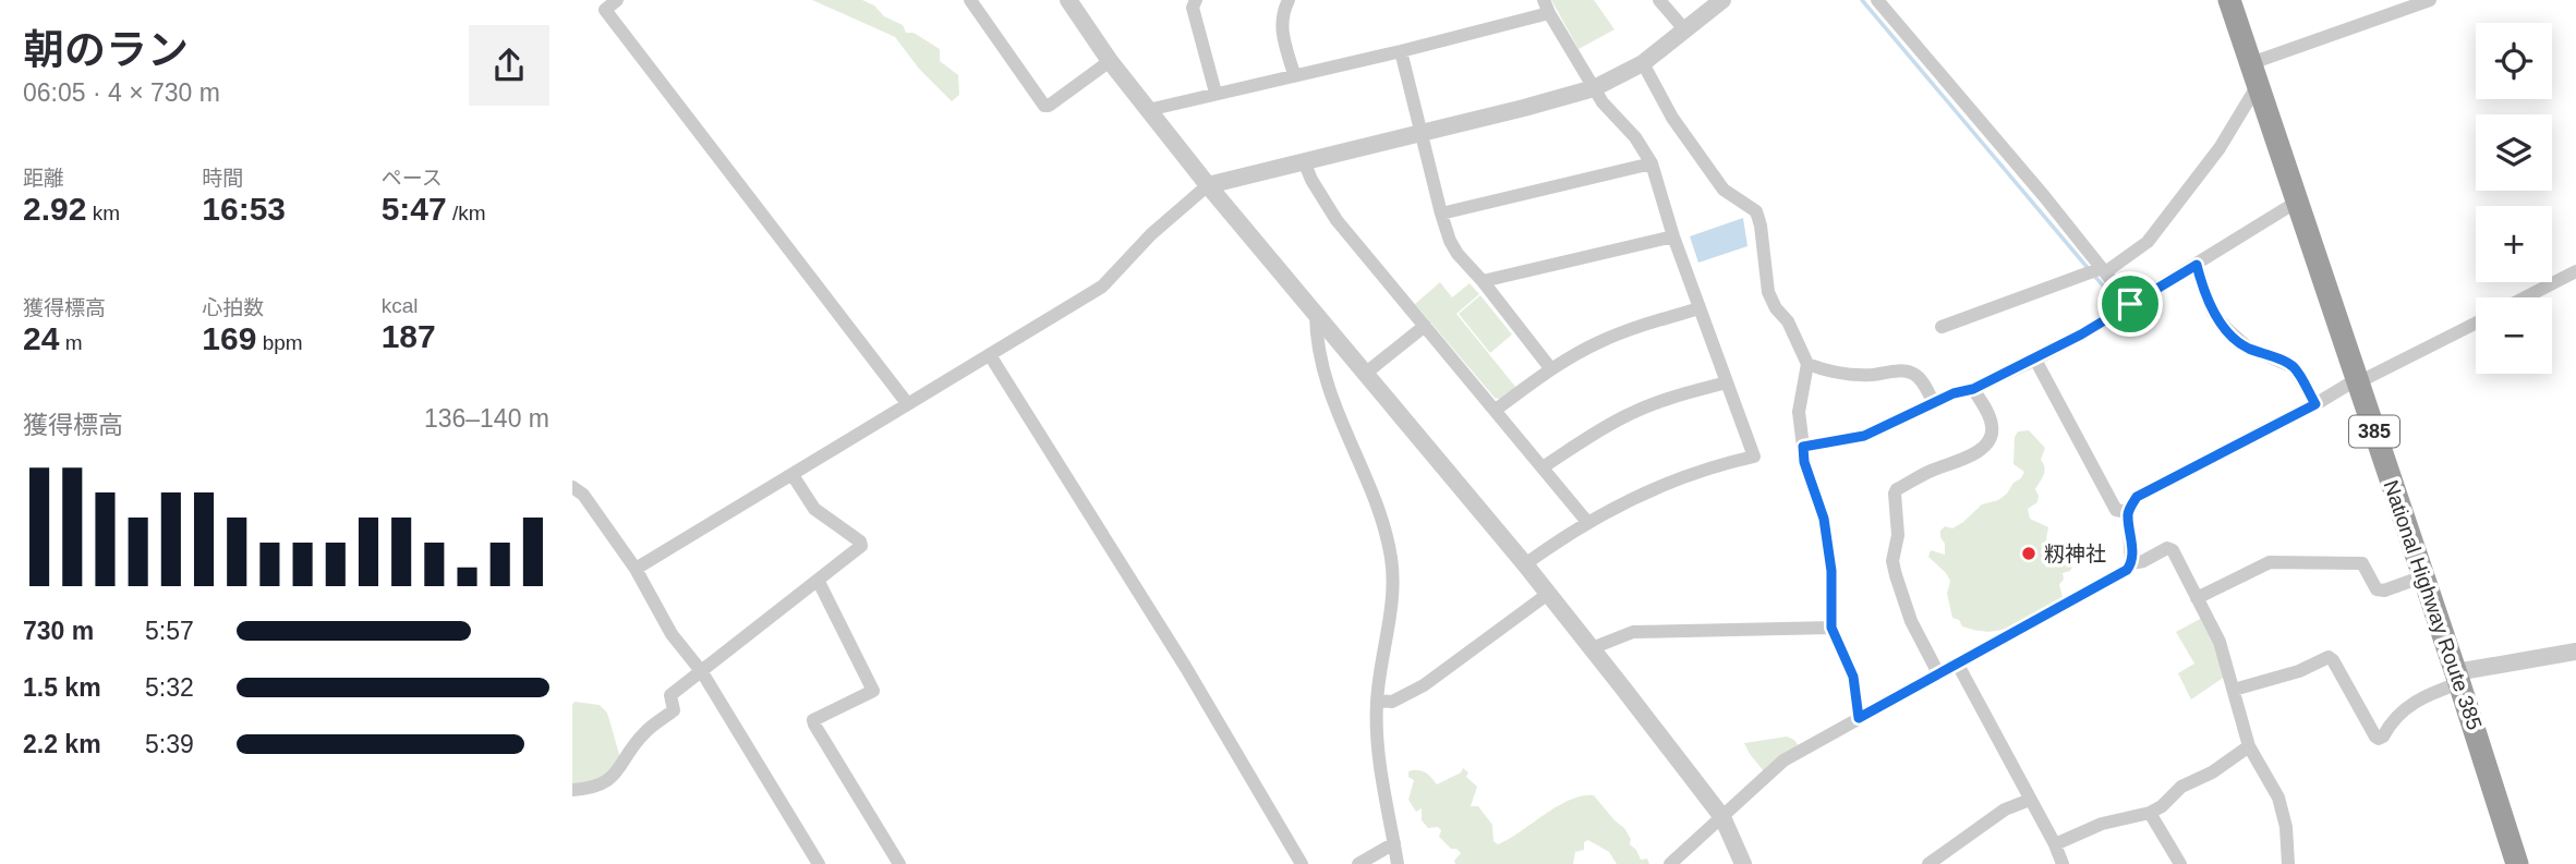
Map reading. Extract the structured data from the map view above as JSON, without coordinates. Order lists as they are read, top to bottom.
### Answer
{
  "streets": {
    "highway": ["385", "National Highway Route 385"]
  },
  "places": ["籾神社"],
  "page": {
    "heading": ["朝のラン", "06:05 · 4 × 730 m"],
    "map_buttons": ["+", "−"],
    "stats": [
      ["距離", "2.92 km"],
      ["時間", "16:53"],
      ["ペース", "5:47 /km"],
      ["獲得標高", "24 m"],
      ["心拍数", "169 bpm"],
      ["kcal", "187"]
    ],
    "chart": ["獲得標高", "136–140 m"],
    "list": [
      {
        "name": "730 m",
        "note": "5:57"
      },
      {
        "name": "1.5 km",
        "note": "5:32"
      },
      {
        "name": "2.2 km",
        "note": "5:39"
      }
    ]
  }
}
